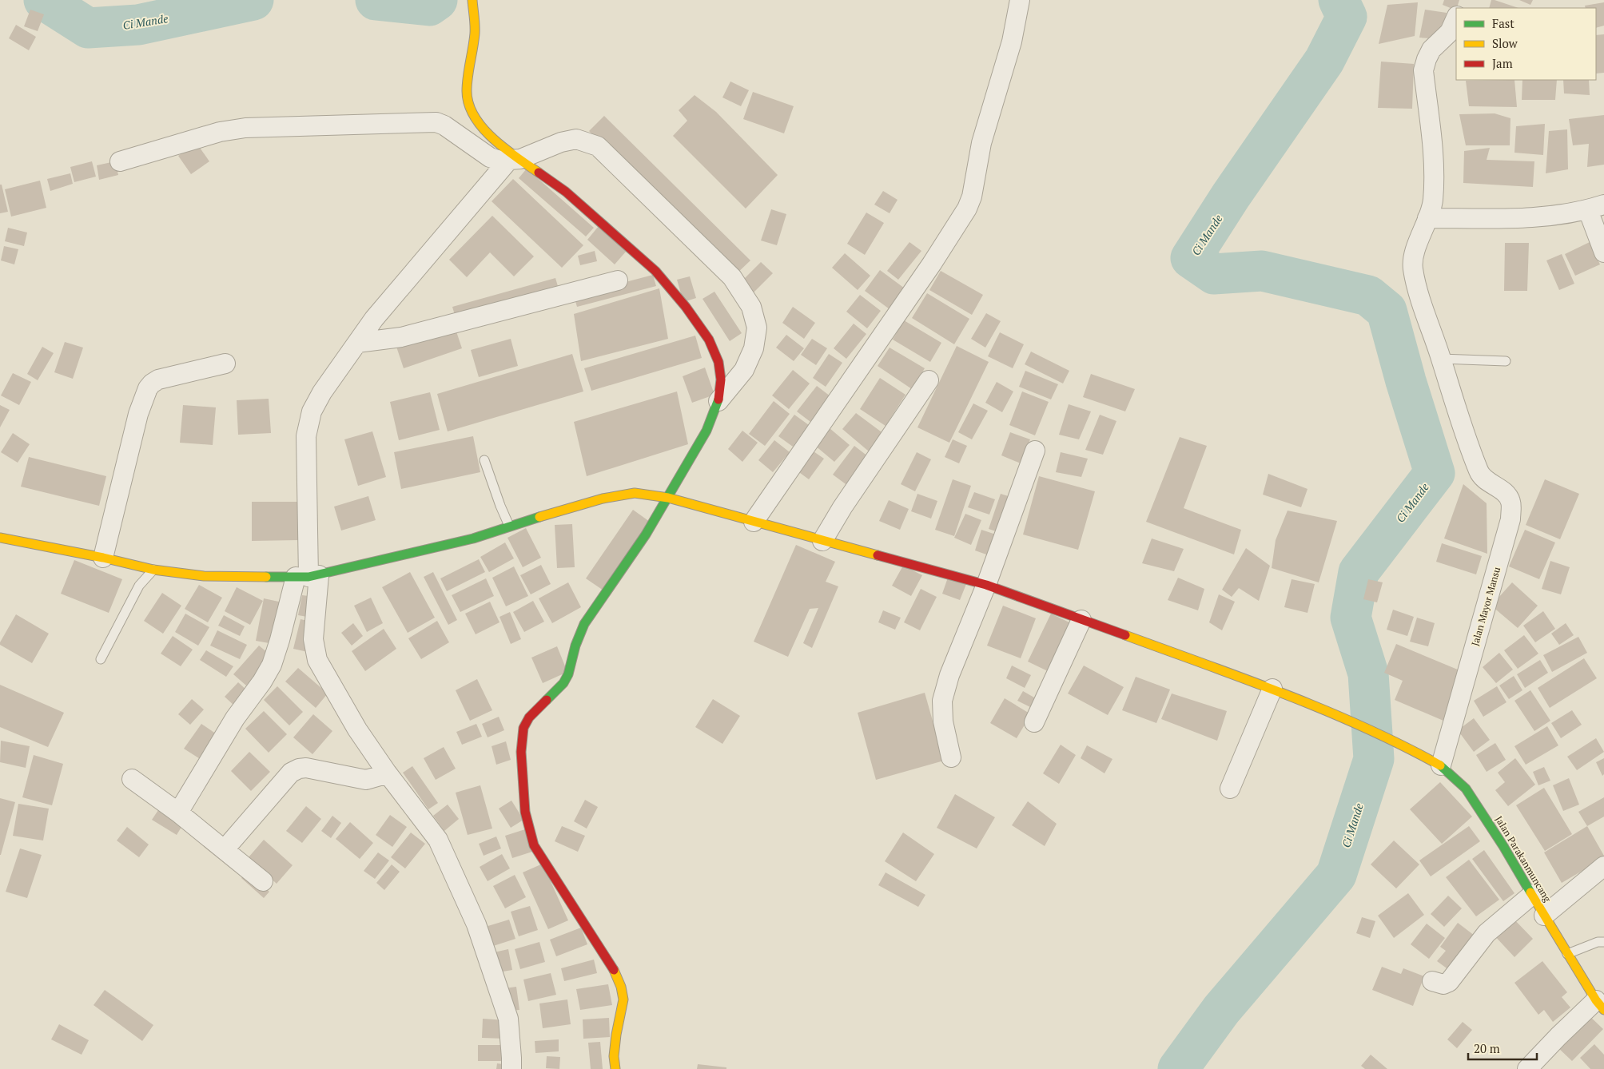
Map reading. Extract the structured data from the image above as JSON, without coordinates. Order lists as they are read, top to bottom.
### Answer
{
  "streets": {
    "main road": ["Jalan Parakanmuncang"],
    "street": ["Jalan Mayor Mansu"]
  },
  "crossings": [
    ["Jalan Mayor Mansu", "Jalan Parakanmuncang"]
  ],
  "water": ["Ci Mande"],
  "legend": ["Fast", "Slow", "Jam"],
  "scale_bar": "20 m"
}
